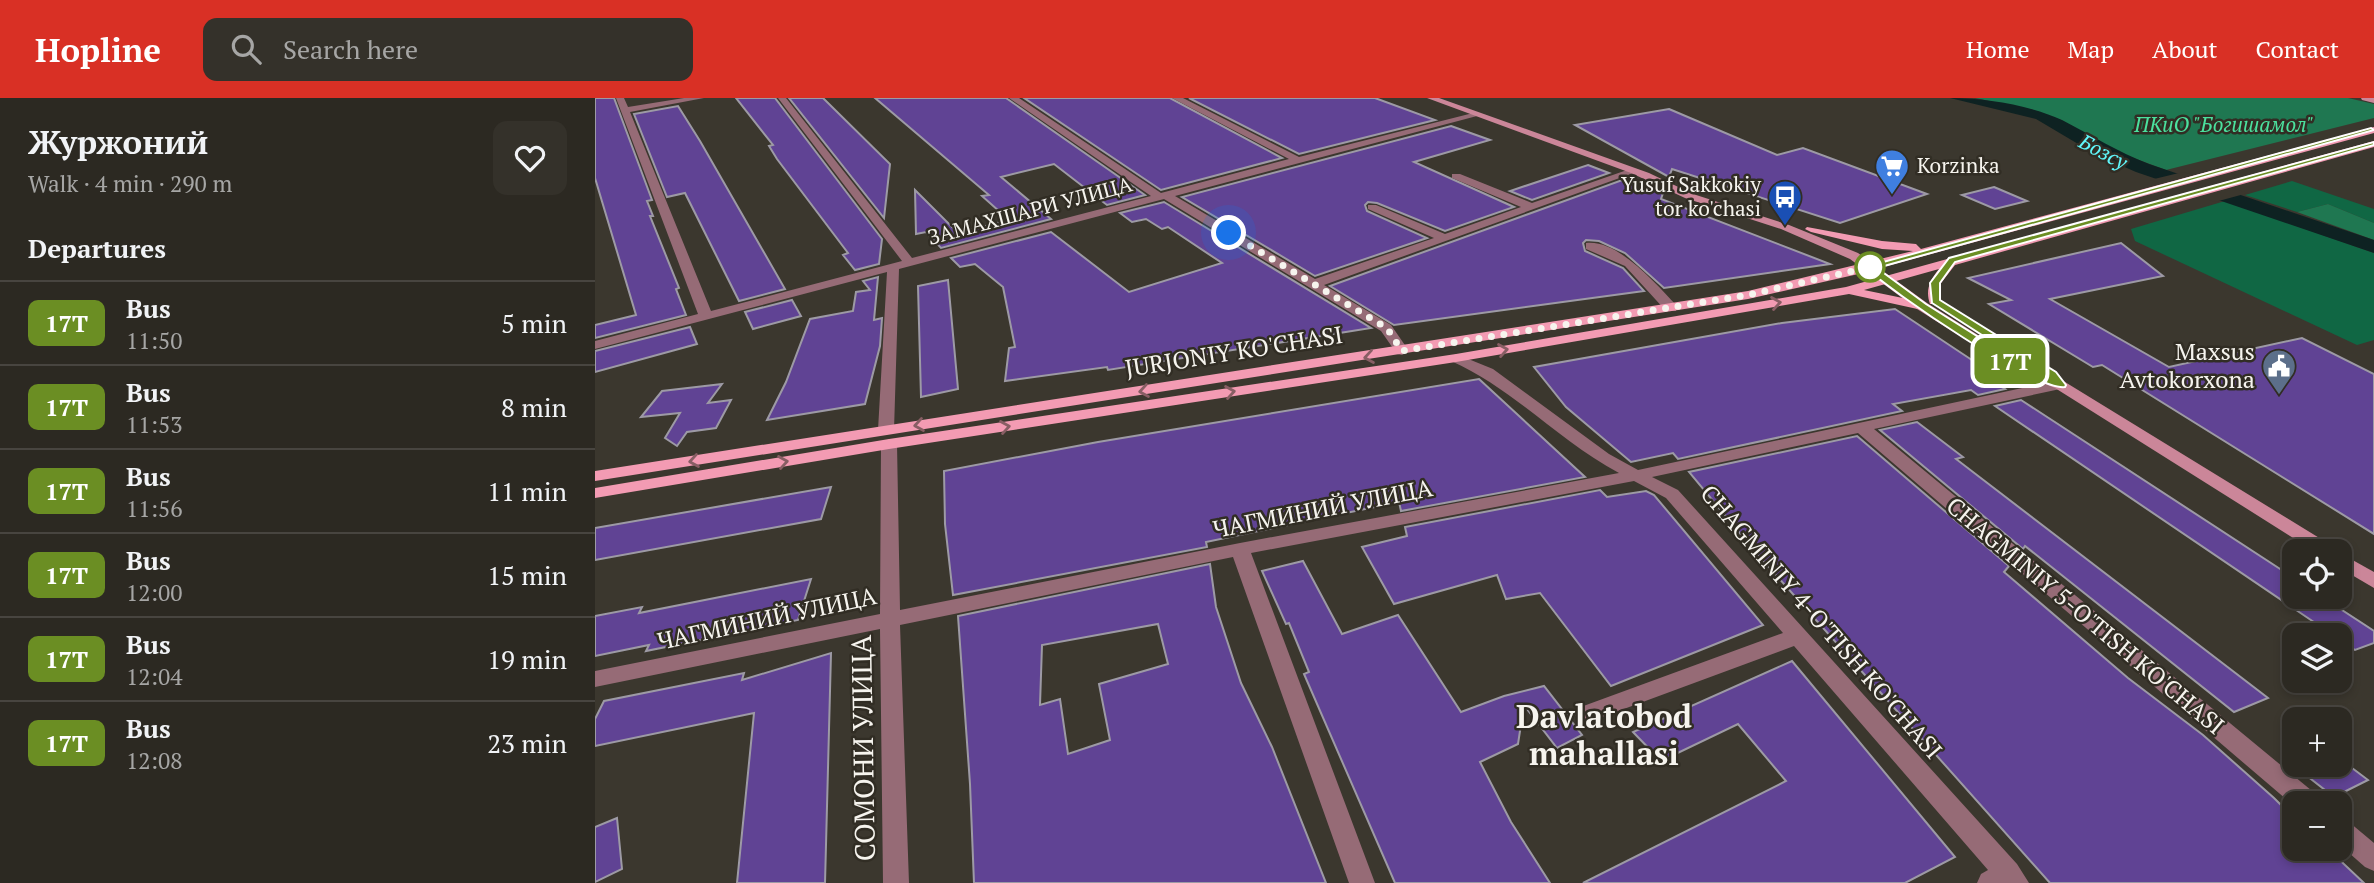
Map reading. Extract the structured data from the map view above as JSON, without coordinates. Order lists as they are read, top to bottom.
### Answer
{
  "streets": {
    "main road": ["JURJONIY KO'CHASI"],
    "street": [
      "ЗАМАХШАРИ УЛИЦА",
      "ЧАГМИНИЙ УЛИЦА",
      "CHAGMINIY 5-O'TISH KO'CHASI",
      "CHAGMINIY 4-O'TISH KO'CHASI",
      "СОМОНИ УЛИЦА"
    ]
  },
  "crossings": [
    ["ЗАМАХШАРИ УЛИЦА", "СОМОНИ УЛИЦА"],
    ["JURJONIY KO'CHASI", "CHAGMINIY 4-O'TISH KO'CHASI"],
    ["JURJONIY KO'CHASI", "СОМОНИ УЛИЦА"],
    ["ЧАГМИНИЙ УЛИЦА", "CHAGMINIY 5-O'TISH KO'CHASI"],
    ["ЧАГМИНИЙ УЛИЦА", "CHAGMINIY 4-O'TISH KO'CHASI"],
    ["ЧАГМИНИЙ УЛИЦА", "СОМОНИ УЛИЦА"]
  ],
  "districts": ["Davlatobod mahallasi"],
  "water": ["Бозсу"],
  "parks": ["ПКиО \"Богишамол\""],
  "places": {
    "supermarket": ["Korzinka"],
    "bus stop": ["Yusuf Sakkokiy tor ko'chasi"],
    "public building": ["Maxsus Avtokorxona"]
  },
  "lines": ["bus line 17T"],
  "page": {
    "header": "Hopline",
    "search": "Search here",
    "nav": [
      "Home",
      "Map",
      "About",
      "Contact"
    ],
    "heading": [
      ["Журжоний", "Walk · 4 min · 290 m"],
      "Departures"
    ],
    "on_map": "17T",
    "list": [
      {
        "mark": "17T",
        "name": "Bus",
        "note": "11:50",
        "value": "5 min"
      },
      {
        "mark": "17T",
        "name": "Bus",
        "note": "11:53",
        "value": "8 min"
      },
      {
        "mark": "17T",
        "name": "Bus",
        "note": "11:56",
        "value": "11 min"
      },
      {
        "mark": "17T",
        "name": "Bus",
        "note": "12:00",
        "value": "15 min"
      },
      {
        "mark": "17T",
        "name": "Bus",
        "note": "12:04",
        "value": "19 min"
      },
      {
        "mark": "17T",
        "name": "Bus",
        "note": "12:08",
        "value": "23 min"
      }
    ],
    "map_buttons": ["+", "−"]
  }
}
